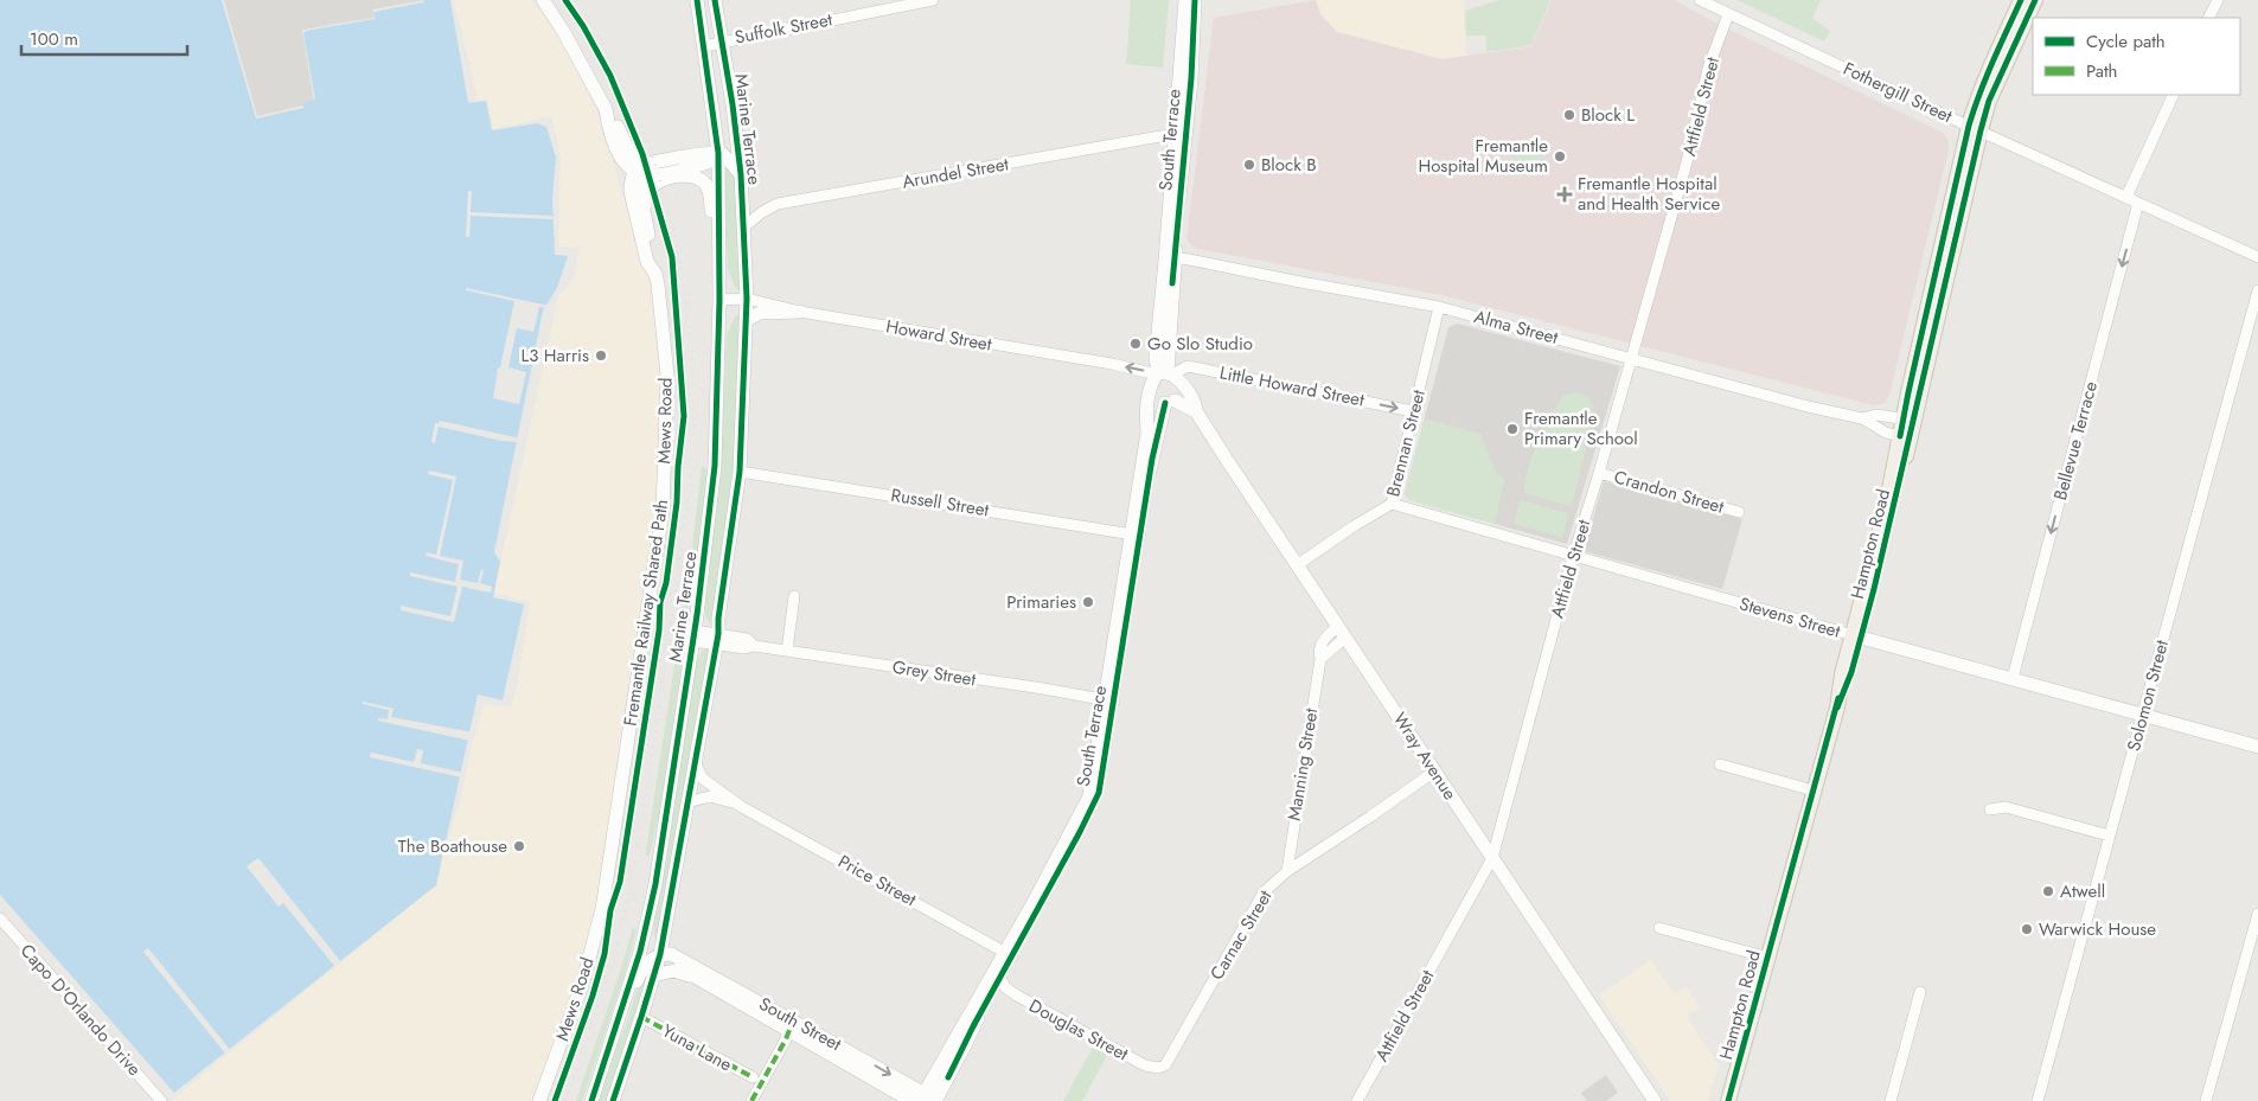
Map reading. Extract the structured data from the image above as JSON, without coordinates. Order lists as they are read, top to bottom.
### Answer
{
  "streets": {
    "main road": ["Hampton Road"],
    "street": [
      "Suffolk Street",
      "Fothergill Street",
      "Attfield Street",
      "Marine Terrace",
      "South Terrace",
      "Arundel Street",
      "Alma Street",
      "Howard Street",
      "Little Howard Street",
      "Mews Road",
      "Bellevue Terrace",
      "Brennan Street",
      "Crandon Street",
      "Russell Street",
      "Stevens Street",
      "Grey Street",
      "Solomon Street",
      "Wray Avenue",
      "Manning Street",
      "Price Street",
      "Carnac Street",
      "Capo D'Orlando Drive",
      "South Street",
      "Douglas Street",
      "Yuna Lane"
    ],
    "cycle path": ["Fremantle Railway Shared Path"]
  },
  "crossings": [
    ["Suffolk Street", "Marine Terrace"],
    ["Fothergill Street", "Attfield Street"],
    ["Fothergill Street", "Bellevue Terrace"],
    ["Fothergill Street", "Hampton Road"],
    ["Attfield Street", "Alma Street"],
    ["Attfield Street", "Crandon Street"],
    ["Attfield Street", "Stevens Street"],
    ["Attfield Street", "Wray Avenue"],
    ["Marine Terrace", "Arundel Street"],
    ["Marine Terrace", "Howard Street"],
    ["Marine Terrace", "Russell Street"],
    ["Marine Terrace", "Grey Street"],
    ["Marine Terrace", "Price Street"],
    ["Marine Terrace", "South Street"],
    ["Marine Terrace", "Yuna Lane"],
    ["South Terrace", "Arundel Street"],
    ["South Terrace", "Alma Street"],
    ["South Terrace", "Howard Street"],
    ["South Terrace", "Little Howard Street"],
    ["South Terrace", "Russell Street"],
    ["South Terrace", "Grey Street"],
    ["South Terrace", "Wray Avenue"],
    ["South Terrace", "Price Street"],
    ["South Terrace", "South Street"],
    ["South Terrace", "Douglas Street"],
    ["Alma Street", "Brennan Street"],
    ["Alma Street", "Hampton Road"],
    ["Howard Street", "Little Howard Street"],
    ["Howard Street", "Wray Avenue"],
    ["Little Howard Street", "Brennan Street"],
    ["Little Howard Street", "Wray Avenue"],
    ["Bellevue Terrace", "Stevens Street"],
    ["Brennan Street", "Stevens Street"],
    ["Brennan Street", "Wray Avenue"],
    ["Hampton Road", "Stevens Street"],
    ["Stevens Street", "Solomon Street"],
    ["Wray Avenue", "Manning Street"],
    ["Wray Avenue", "Carnac Street"],
    ["Manning Street", "Carnac Street"],
    ["Carnac Street", "Douglas Street"]
  ],
  "one_way": ["Howard Street", "Little Howard Street", "Bellevue Terrace"],
  "places": {
    "other": [
      "Block L",
      "Fremantle Hospital Museum",
      "Block B",
      "Go Slo Studio",
      "L3 Harris",
      "Fremantle Primary School",
      "Primaries",
      "The Boathouse",
      "Atwell",
      "Warwick House"
    ],
    "health": ["Fremantle Hospital and Health Service"]
  },
  "legend": ["Cycle path", "Path"],
  "scale_bar": "100 m"
}
